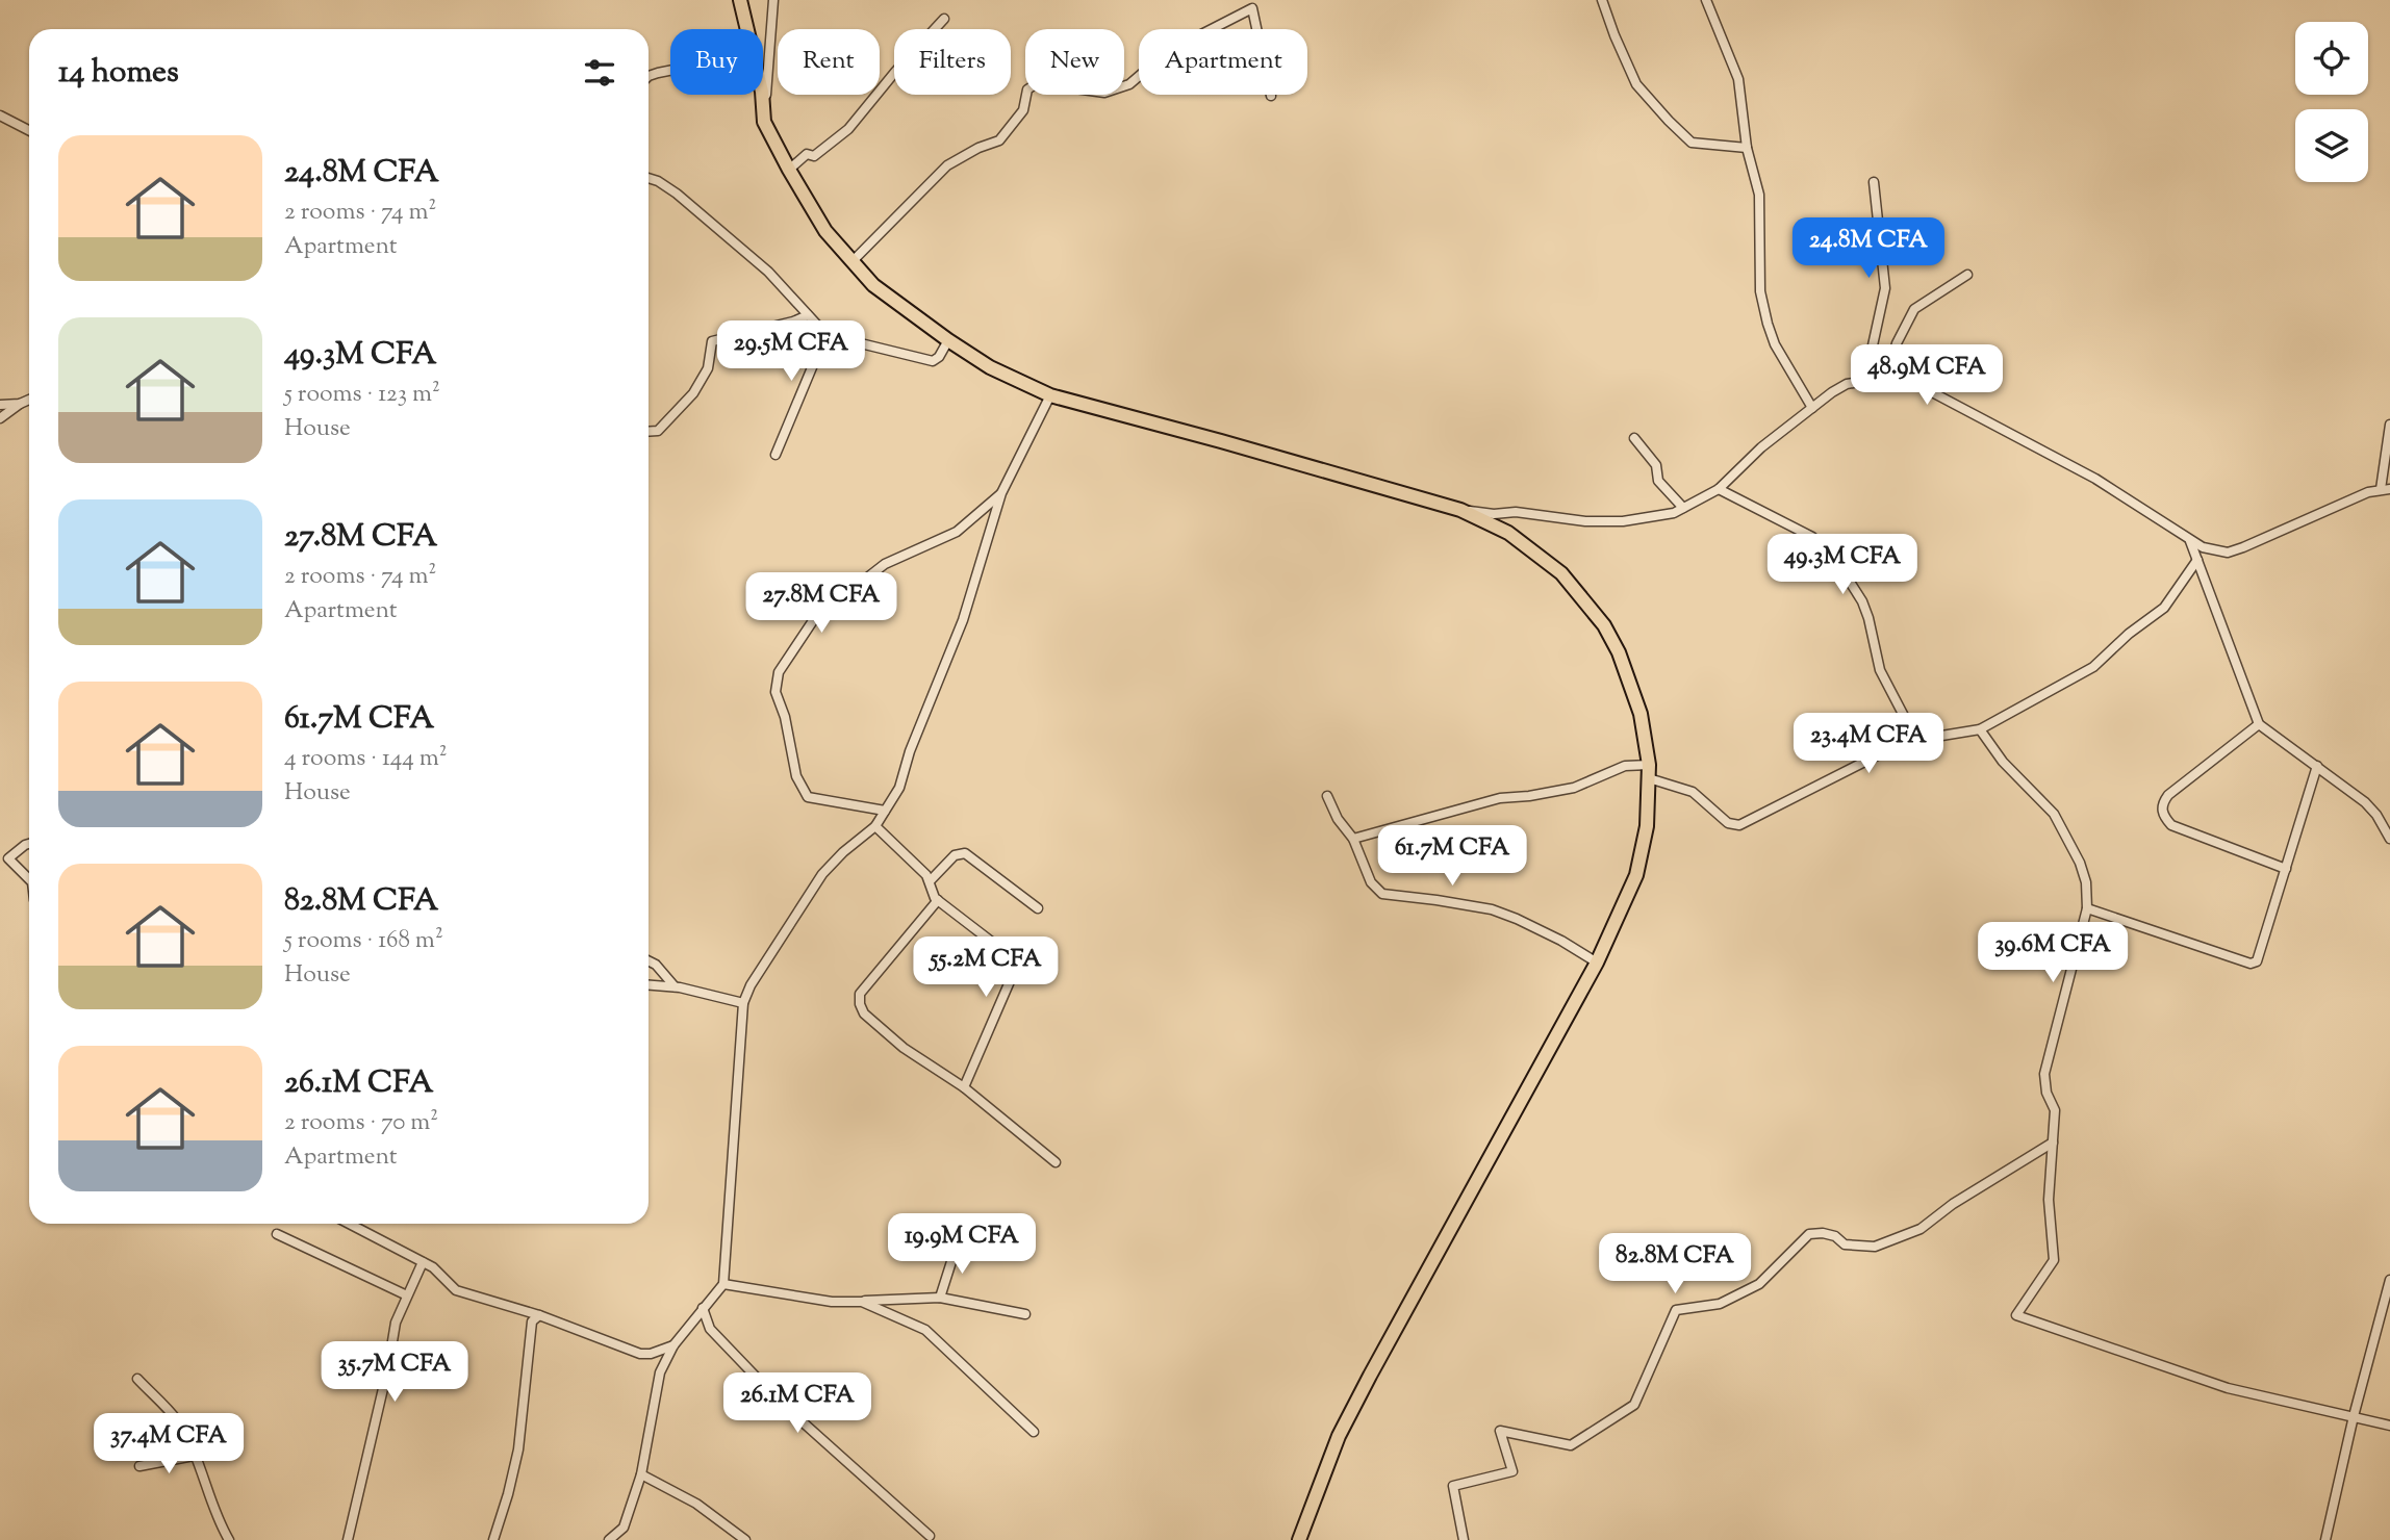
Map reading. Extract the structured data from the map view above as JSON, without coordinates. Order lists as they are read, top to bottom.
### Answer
{
  "page": {
    "chip": [
      "Buy",
      "Rent",
      "Filters",
      "New",
      "Apartment"
    ],
    "heading": "14 homes",
    "list": [
      {
        "name": "24.8M CFA",
        "note": "2 rooms · 74 m² · Apartment"
      },
      {
        "name": "49.3M CFA",
        "note": "5 rooms · 123 m² · House"
      },
      {
        "name": "27.8M CFA",
        "note": "2 rooms · 74 m² · Apartment"
      },
      {
        "name": "61.7M CFA",
        "note": "4 rooms · 144 m² · House"
      },
      {
        "name": "82.8M CFA",
        "note": "5 rooms · 168 m² · House"
      },
      {
        "name": "26.1M CFA",
        "note": "2 rooms · 70 m² · Apartment"
      }
    ],
    "price": [
      "24.8M CFA",
      "29.5M CFA",
      "48.9M CFA",
      "49.3M CFA",
      "27.8M CFA",
      "23.4M CFA",
      "61.7M CFA",
      "39.6M CFA",
      "55.2M CFA",
      "19.9M CFA",
      "82.8M CFA",
      "35.7M CFA",
      "26.1M CFA",
      "37.4M CFA"
    ]
  }
}
